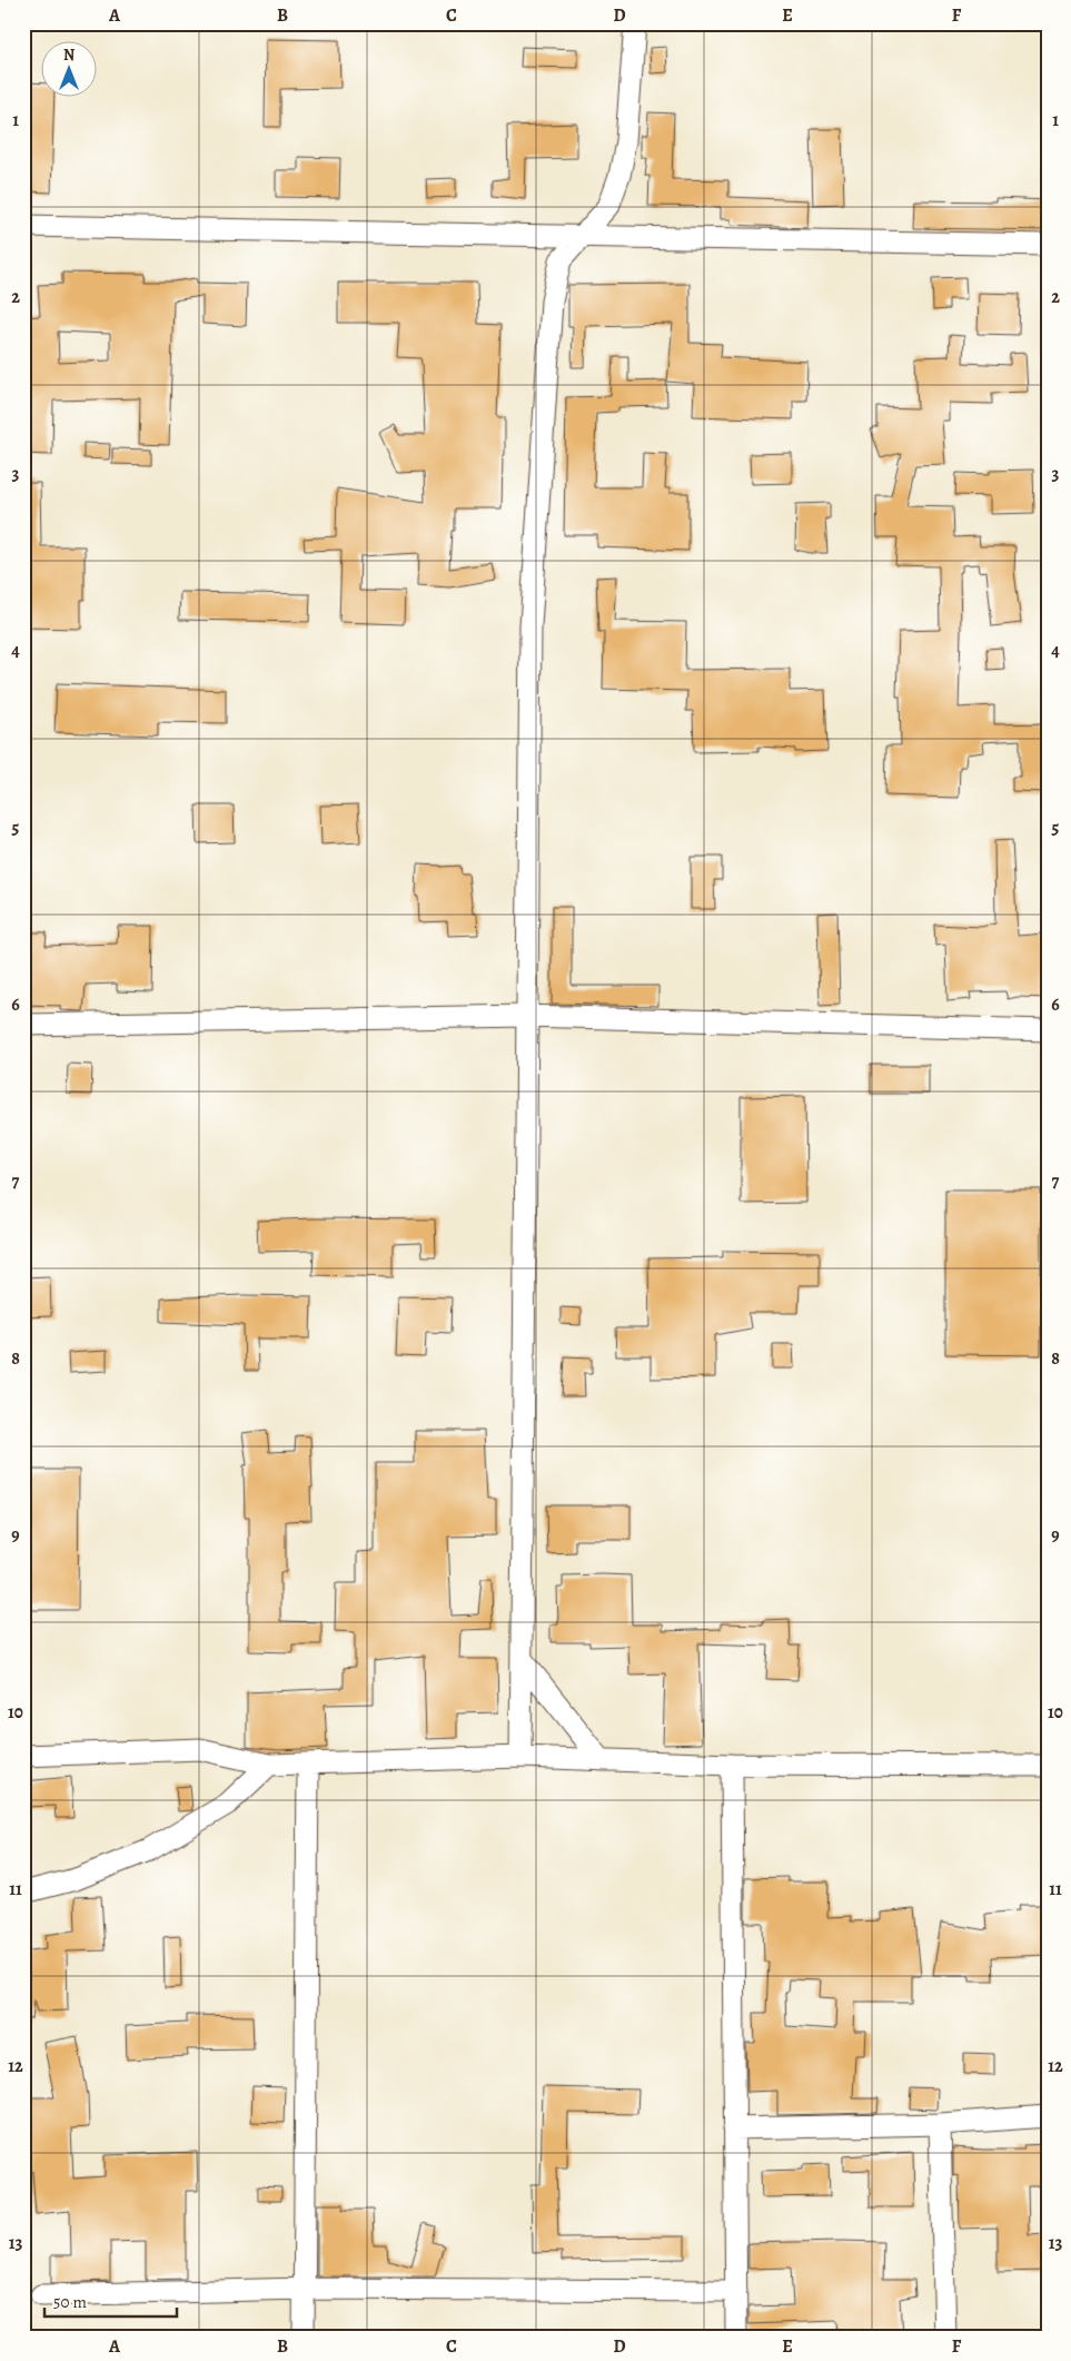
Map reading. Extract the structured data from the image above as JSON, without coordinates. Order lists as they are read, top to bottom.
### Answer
{
  "scale_bar": "50 m",
  "north": "top",
  "grid": {
    "columns": [
      "A",
      "B",
      "C",
      "D",
      "E",
      "F"
    ],
    "rows": [
      "1",
      "2",
      "3",
      "4",
      "5",
      "6",
      "7",
      "8",
      "9",
      "10",
      "11",
      "12",
      "13"
    ]
  }
}
